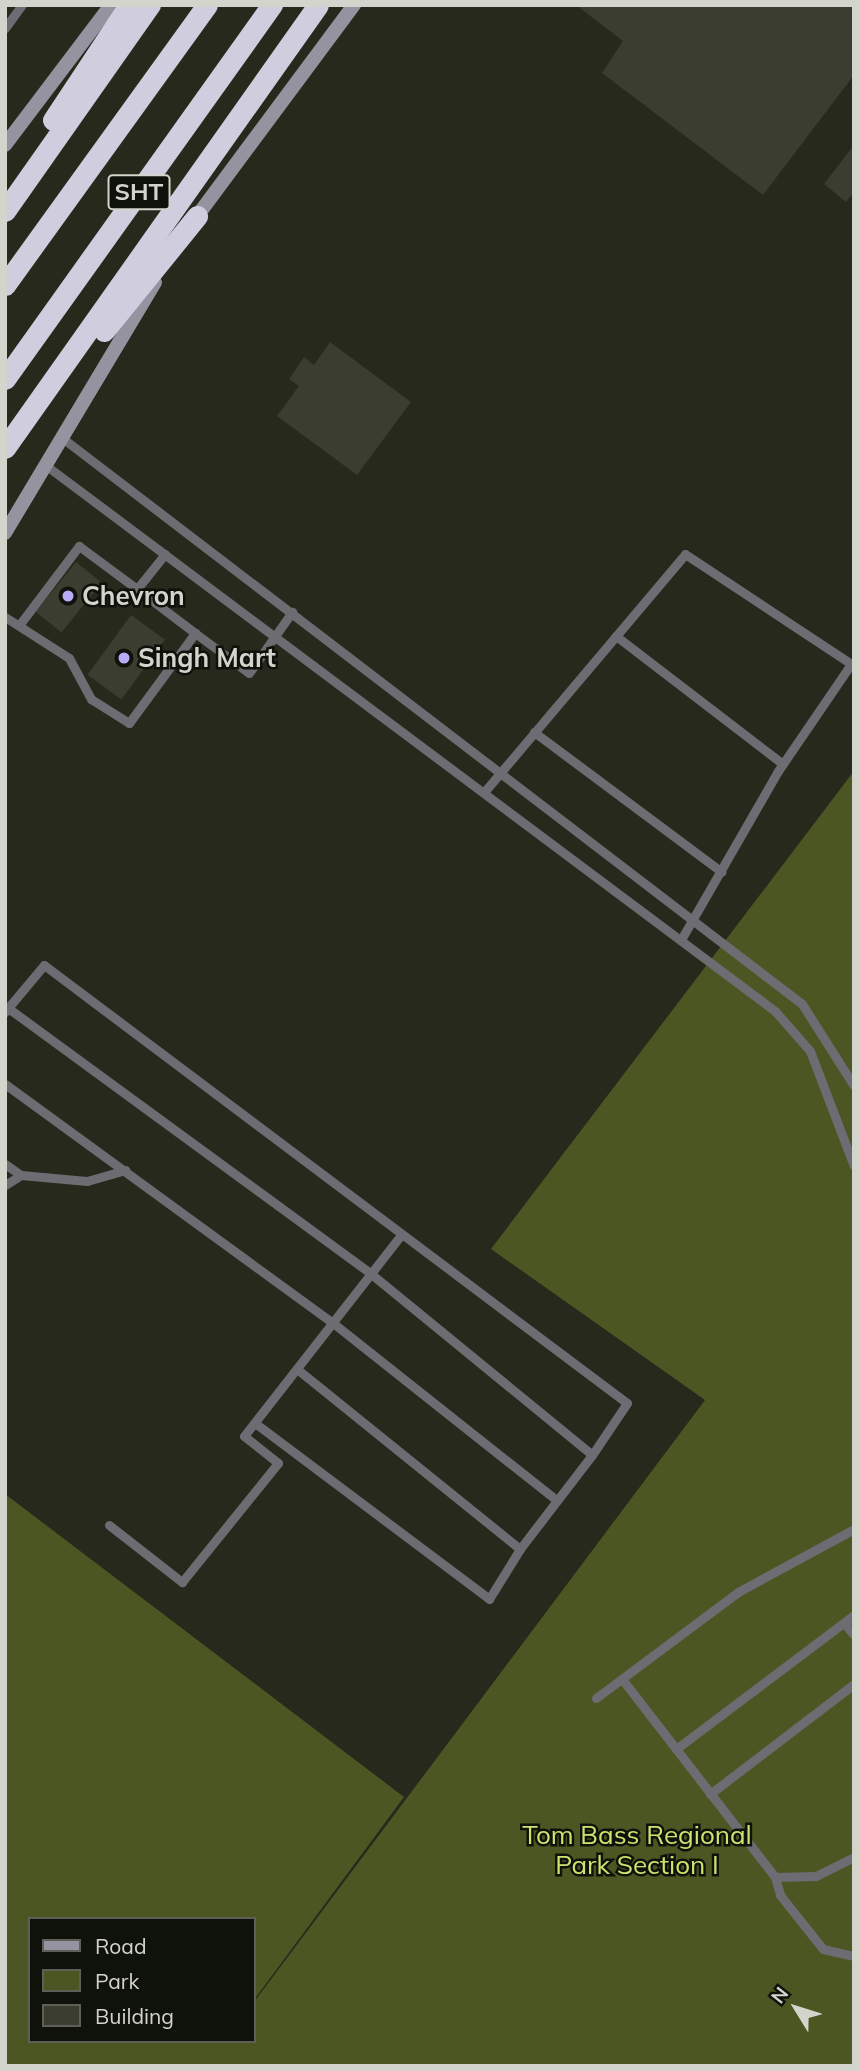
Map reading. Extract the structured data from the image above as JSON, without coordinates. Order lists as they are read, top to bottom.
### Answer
{
  "streets": {
    "highway": ["SHT"]
  },
  "parks": ["Tom Bass Regional Park Section I"],
  "places": ["Chevron", "Singh Mart"],
  "legend": ["Road", "Park", "Building"],
  "north": "top left"
}
